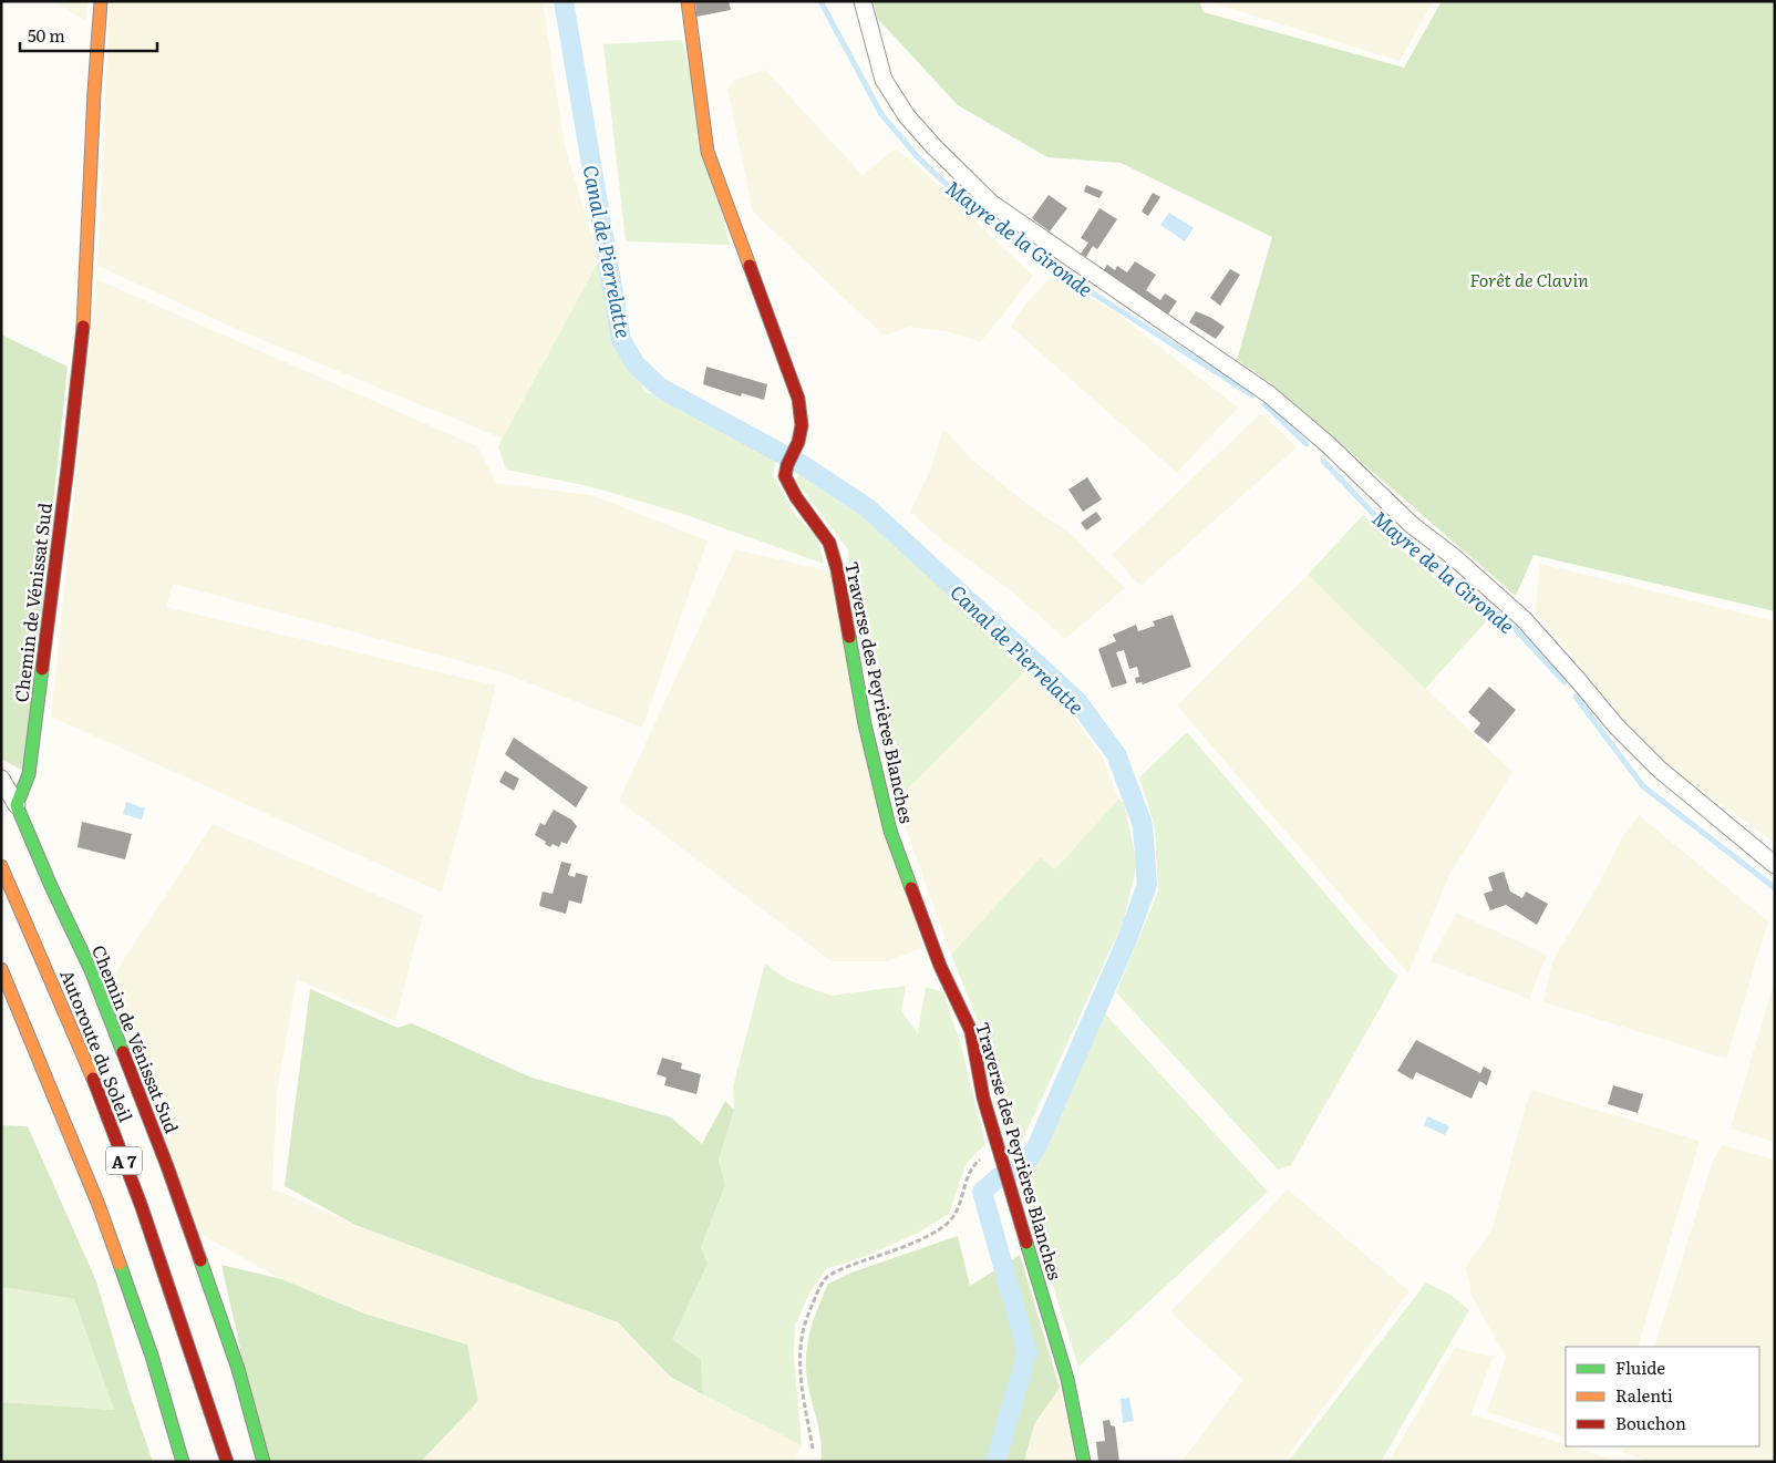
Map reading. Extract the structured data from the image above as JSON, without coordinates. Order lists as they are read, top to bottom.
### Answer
{
  "streets": {
    "main road": [
      "Chemin de Vénissat Sud",
      "Traverse des Peyrières Blanches",
      "Autoroute du Soleil",
      "A 7"
    ]
  },
  "water": ["Mayre de la Gironde", "Canal de Pierrelatte"],
  "parks": ["Forêt de Clavin"],
  "legend": ["Fluide", "Ralenti", "Bouchon"],
  "scale_bar": "50 m"
}
